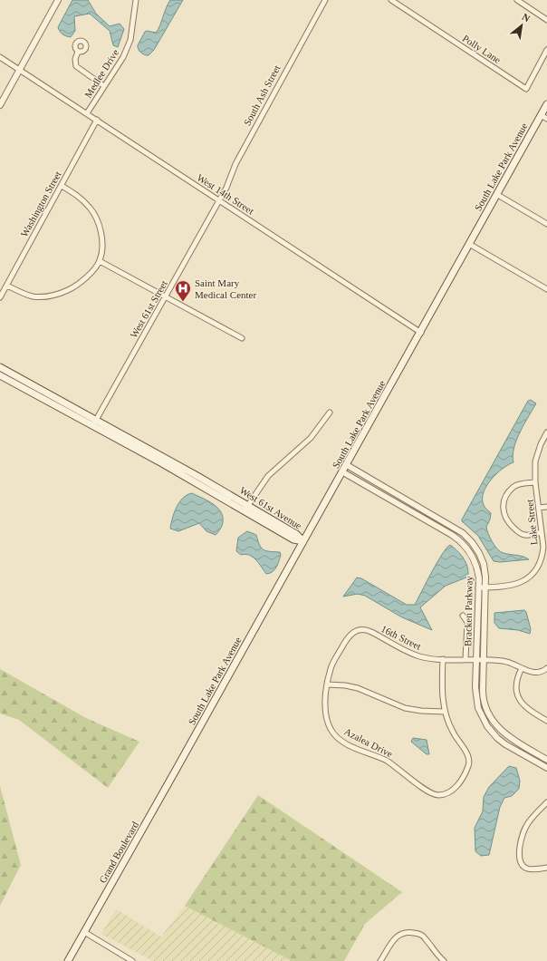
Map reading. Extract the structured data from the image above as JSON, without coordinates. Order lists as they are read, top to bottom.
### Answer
{
  "streets": {
    "main road": ["South Lake Park Avenue", "West 61st Avenue", "Grand Boulevard"],
    "street": [
      "Polly Lane",
      "Medlee Drive",
      "South Ash Street",
      "West 14th Street",
      "Washington Street",
      "West 61st Street",
      "Lake Street",
      "Bracken Parkway",
      "16th Street",
      "Azalea Drive"
    ]
  },
  "crossings": [
    ["Medlee Drive", "West 14th Street"],
    ["South Ash Street", "West 14th Street"],
    ["South Ash Street", "West 61st Street"],
    ["South Lake Park Avenue", "West 14th Street"],
    ["South Lake Park Avenue", "West 61st Avenue"],
    ["South Lake Park Avenue", "Bracken Parkway"],
    ["South Lake Park Avenue", "Grand Boulevard"],
    ["West 14th Street", "Washington Street"],
    ["West 14th Street", "West 61st Street"],
    ["West 61st Street", "West 61st Avenue"],
    ["Lake Street", "Bracken Parkway"],
    ["Bracken Parkway", "16th Street"],
    ["16th Street", "Azalea Drive"]
  ],
  "places": {
    "hospital": ["Saint Mary Medical Center"]
  },
  "north": "top right"
}
